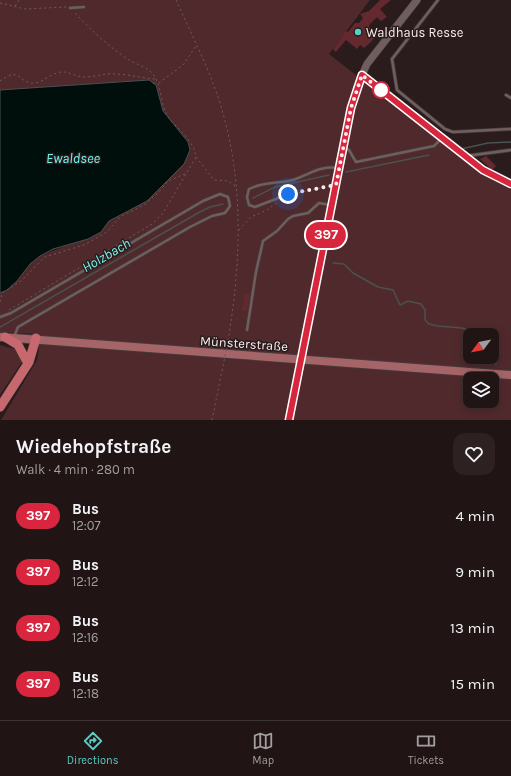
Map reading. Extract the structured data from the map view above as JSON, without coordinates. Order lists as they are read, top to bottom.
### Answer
{
  "streets": {
    "main road": ["Münsterstraße"]
  },
  "water": ["Ewaldsee", "Holzbach"],
  "places": ["Waldhaus Resse"],
  "lines": ["bus line 397"],
  "north": "bottom left",
  "page": {
    "on_map": "397",
    "heading": ["Wiedehopfstraße", "Walk · 4 min · 280 m"],
    "list": [
      {
        "mark": "397",
        "name": "Bus",
        "note": "12:07",
        "value": "4 min"
      },
      {
        "mark": "397",
        "name": "Bus",
        "note": "12:12",
        "value": "9 min"
      },
      {
        "mark": "397",
        "name": "Bus",
        "note": "12:16",
        "value": "13 min"
      },
      {
        "mark": "397",
        "name": "Bus",
        "note": "12:18",
        "value": "15 min"
      }
    ],
    "tabs": ["Directions", "Map", "Tickets"]
  }
}
